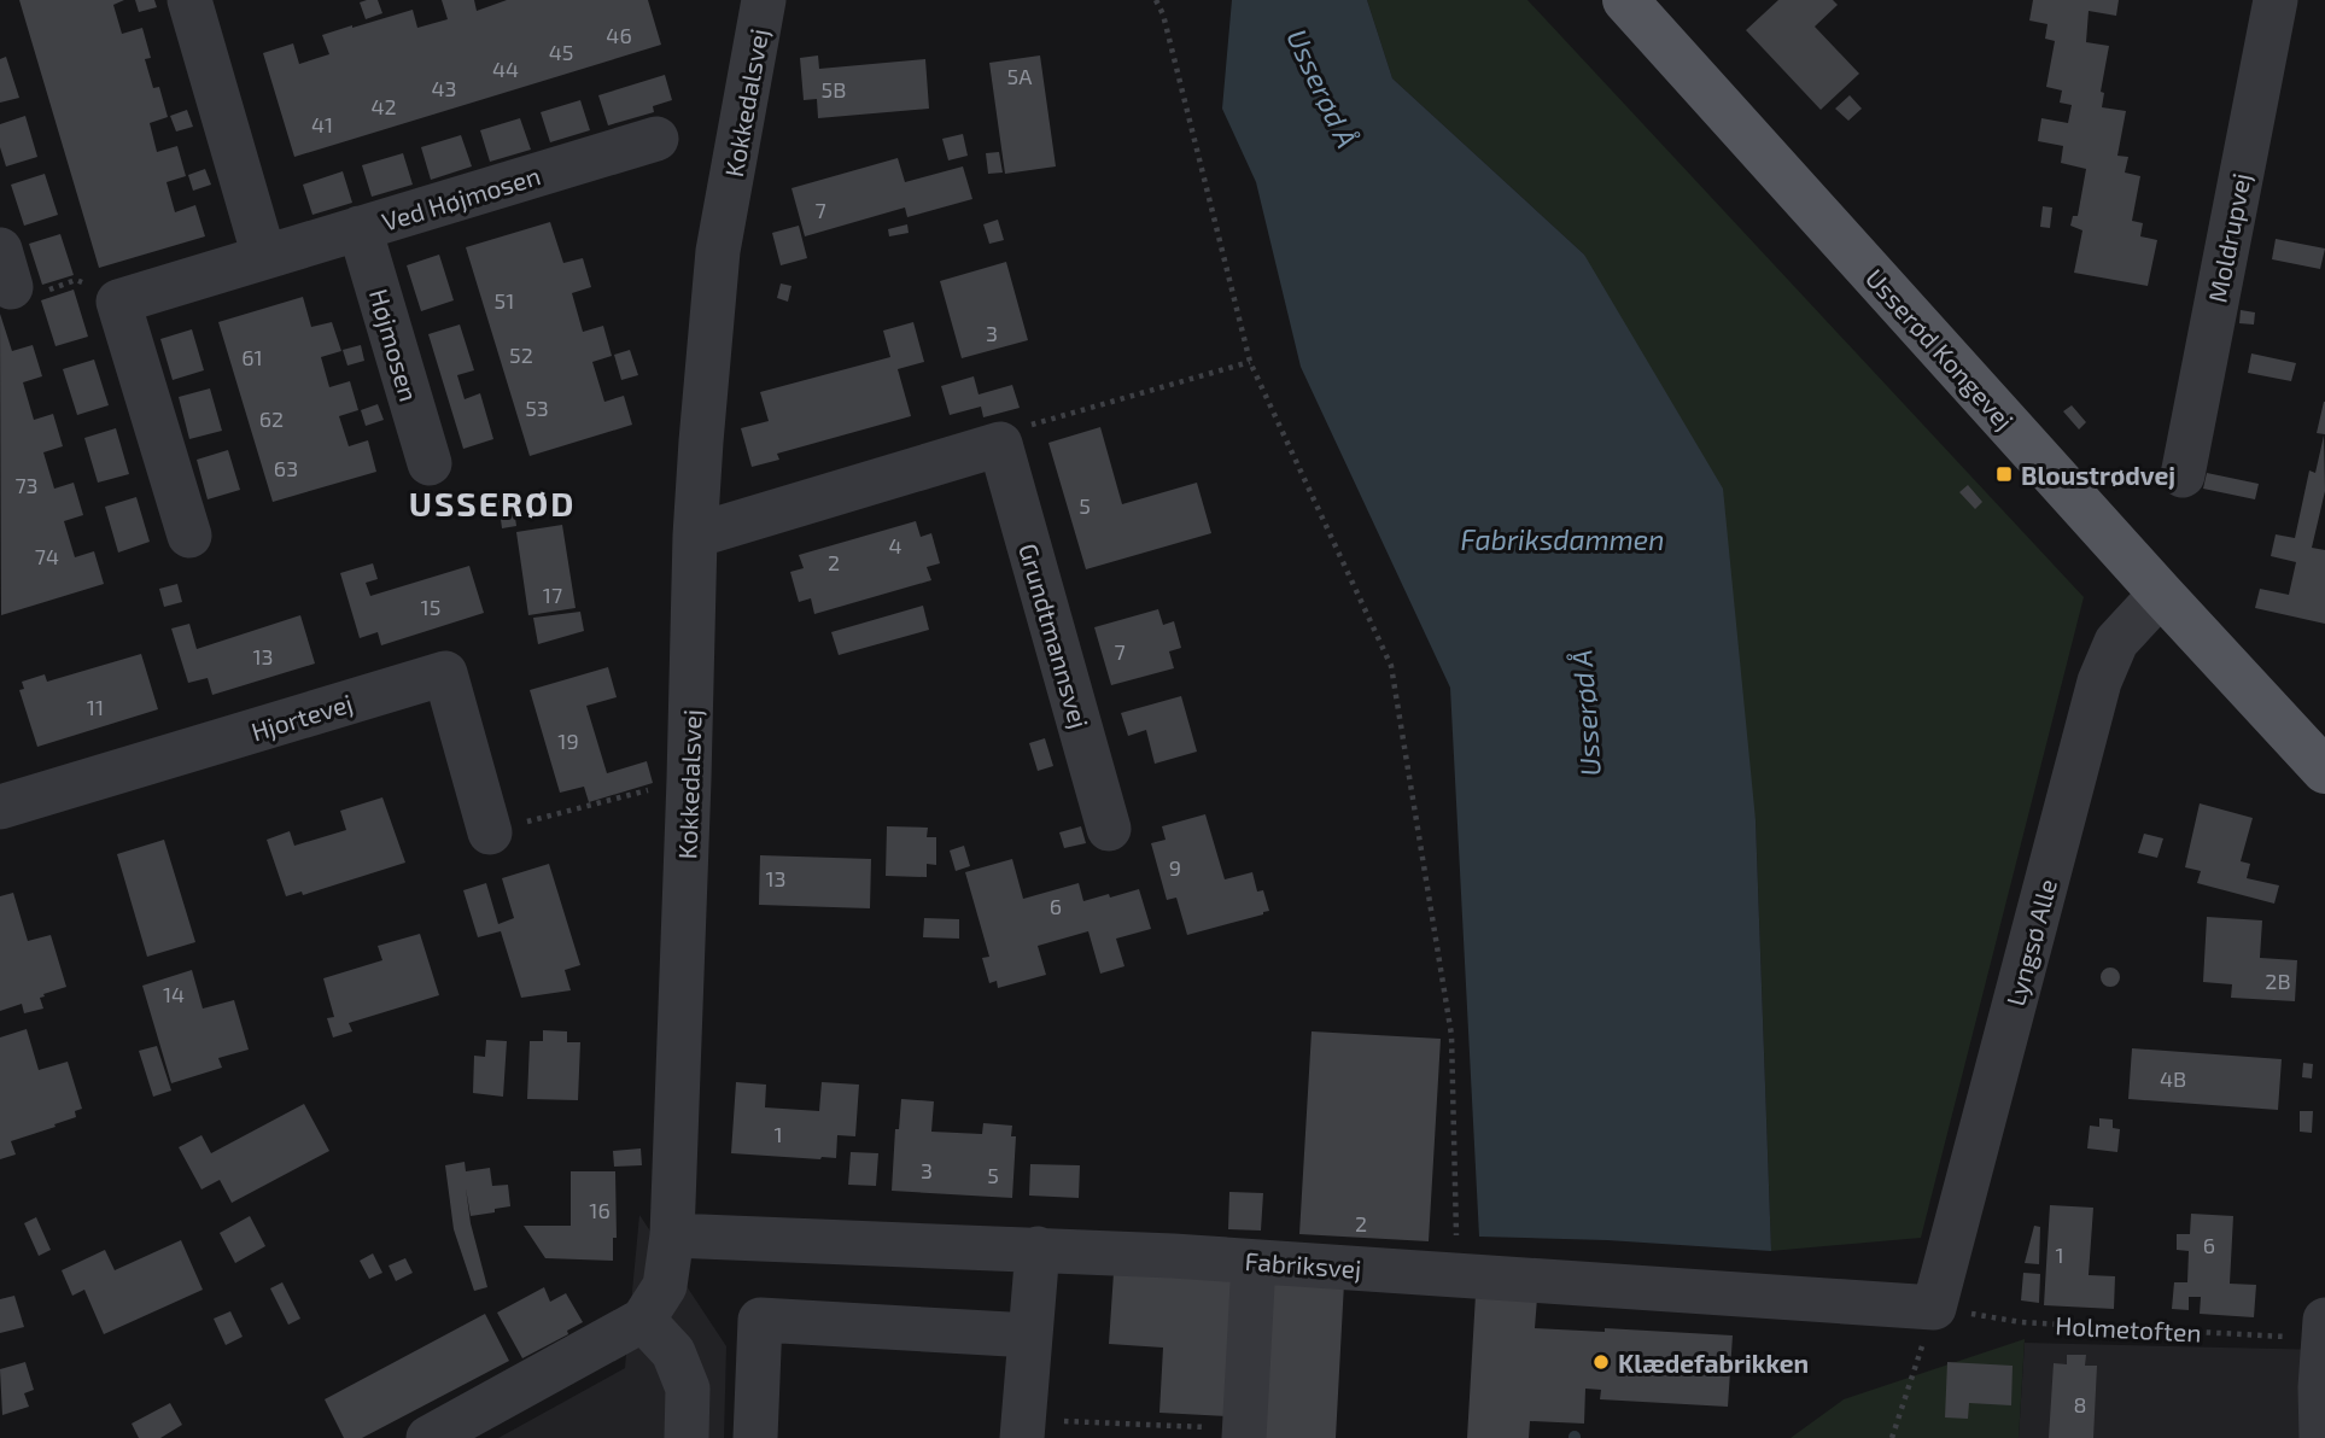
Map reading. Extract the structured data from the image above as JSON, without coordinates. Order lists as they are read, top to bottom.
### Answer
{
  "streets": {
    "main road": ["Usserød Kongevej"],
    "street": [
      "Kokkedalsvej",
      "Ved Højmosen",
      "Moldrupvej",
      "Højmosen",
      "Grundtmannsvej",
      "Hjortevej",
      "Lyngsø Alle",
      "Fabriksvej"
    ],
    "path": ["Holmetoften"]
  },
  "crossings": [
    ["Kokkedalsvej", "Fabriksvej"],
    ["Ved Højmosen", "Højmosen"],
    ["Usserød Kongevej", "Lyngsø Alle"],
    ["Lyngsø Alle", "Fabriksvej"],
    ["Lyngsø Alle", "Holmetoften"],
    ["Fabriksvej", "Holmetoften"]
  ],
  "districts": ["USSERØD"],
  "water": ["Usserød Å", "Fabriksdammen"],
  "places": {
    "transit": ["Bloustrødvej"],
    "other": ["Klædefabrikken"]
  },
  "house_numbers": [
    "46",
    "45",
    "44",
    "5A",
    "43",
    "5B",
    "42",
    "41",
    "7",
    "51",
    "3",
    "52",
    "61",
    "53",
    "62",
    "63",
    "73",
    "5",
    "4",
    "74",
    "2",
    "17",
    "15",
    "7",
    "13",
    "11",
    "19",
    "9",
    "13",
    "6",
    "2B",
    "14",
    "4B",
    "1",
    "3",
    "5",
    "16",
    "2",
    "6",
    "1",
    "8"
  ]
}
